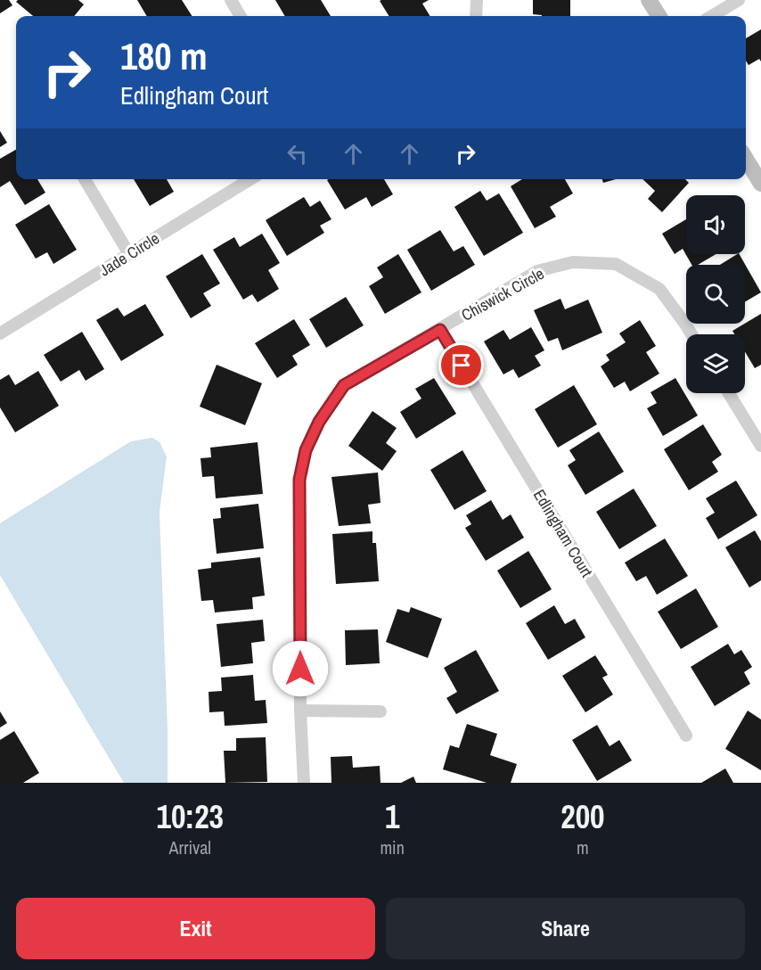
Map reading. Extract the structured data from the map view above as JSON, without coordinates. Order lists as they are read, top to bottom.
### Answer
{
  "streets": {
    "street": ["Jade Circle", "Chiswick Circle", "Edlingham Court"]
  },
  "crossings": [
    ["Chiswick Circle", "Edlingham Court"]
  ],
  "page": {
    "turn": ["180 m", "Edlingham Court"],
    "eta": [
      "10:23",
      "Arrival",
      "1",
      "min",
      "200",
      "m"
    ],
    "buttons": ["Exit", "Share"]
  }
}
